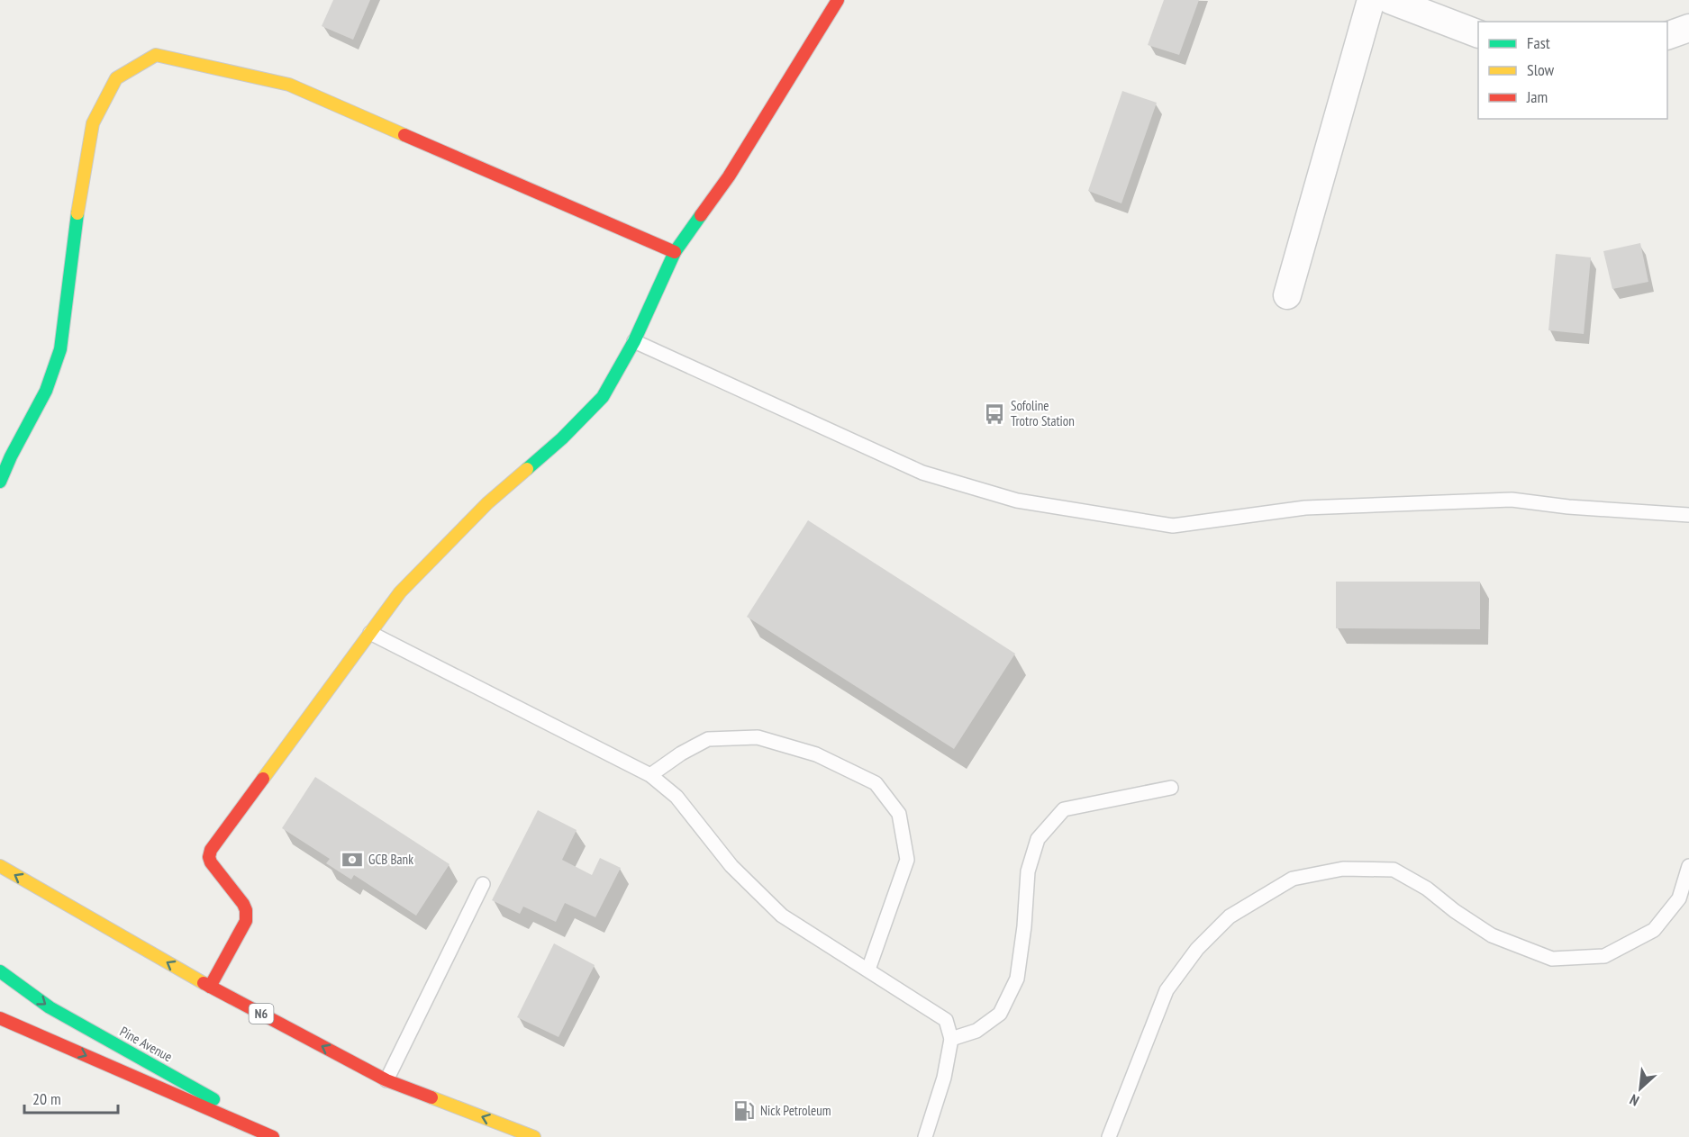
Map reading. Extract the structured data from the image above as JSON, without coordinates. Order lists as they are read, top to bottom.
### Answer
{
  "streets": {
    "main road": ["N6", "Pine Avenue"]
  },
  "places": {
    "bus stop": ["Sofoline Trotro Station"],
    "bank": ["GCB Bank"],
    "fuel station": ["Nick Petroleum"]
  },
  "legend": ["Fast", "Slow", "Jam"],
  "scale_bar": "20 m",
  "north": "bottom left"
}
